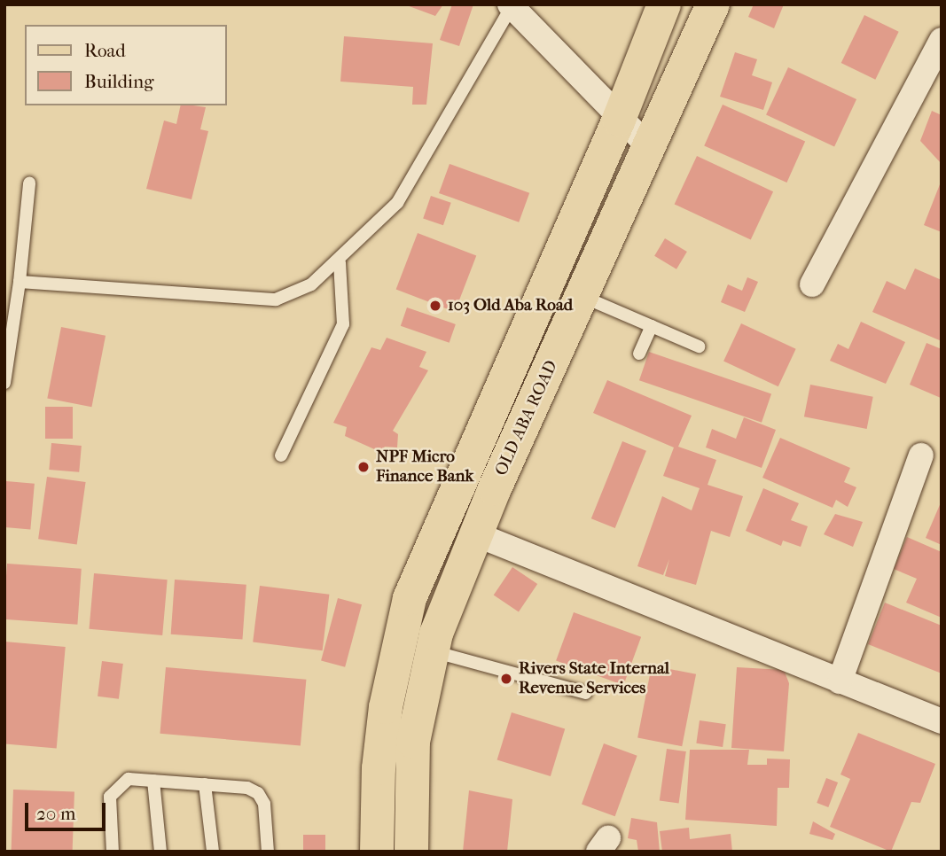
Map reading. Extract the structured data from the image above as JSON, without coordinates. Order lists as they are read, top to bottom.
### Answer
{
  "streets": {
    "main road": ["OLD ABA ROAD"]
  },
  "places": ["103 Old Aba Road", "NPF Micro Finance Bank", "Rivers State Internal Revenue Services"],
  "legend": ["Road", "Building"],
  "scale_bar": "20 m"
}
